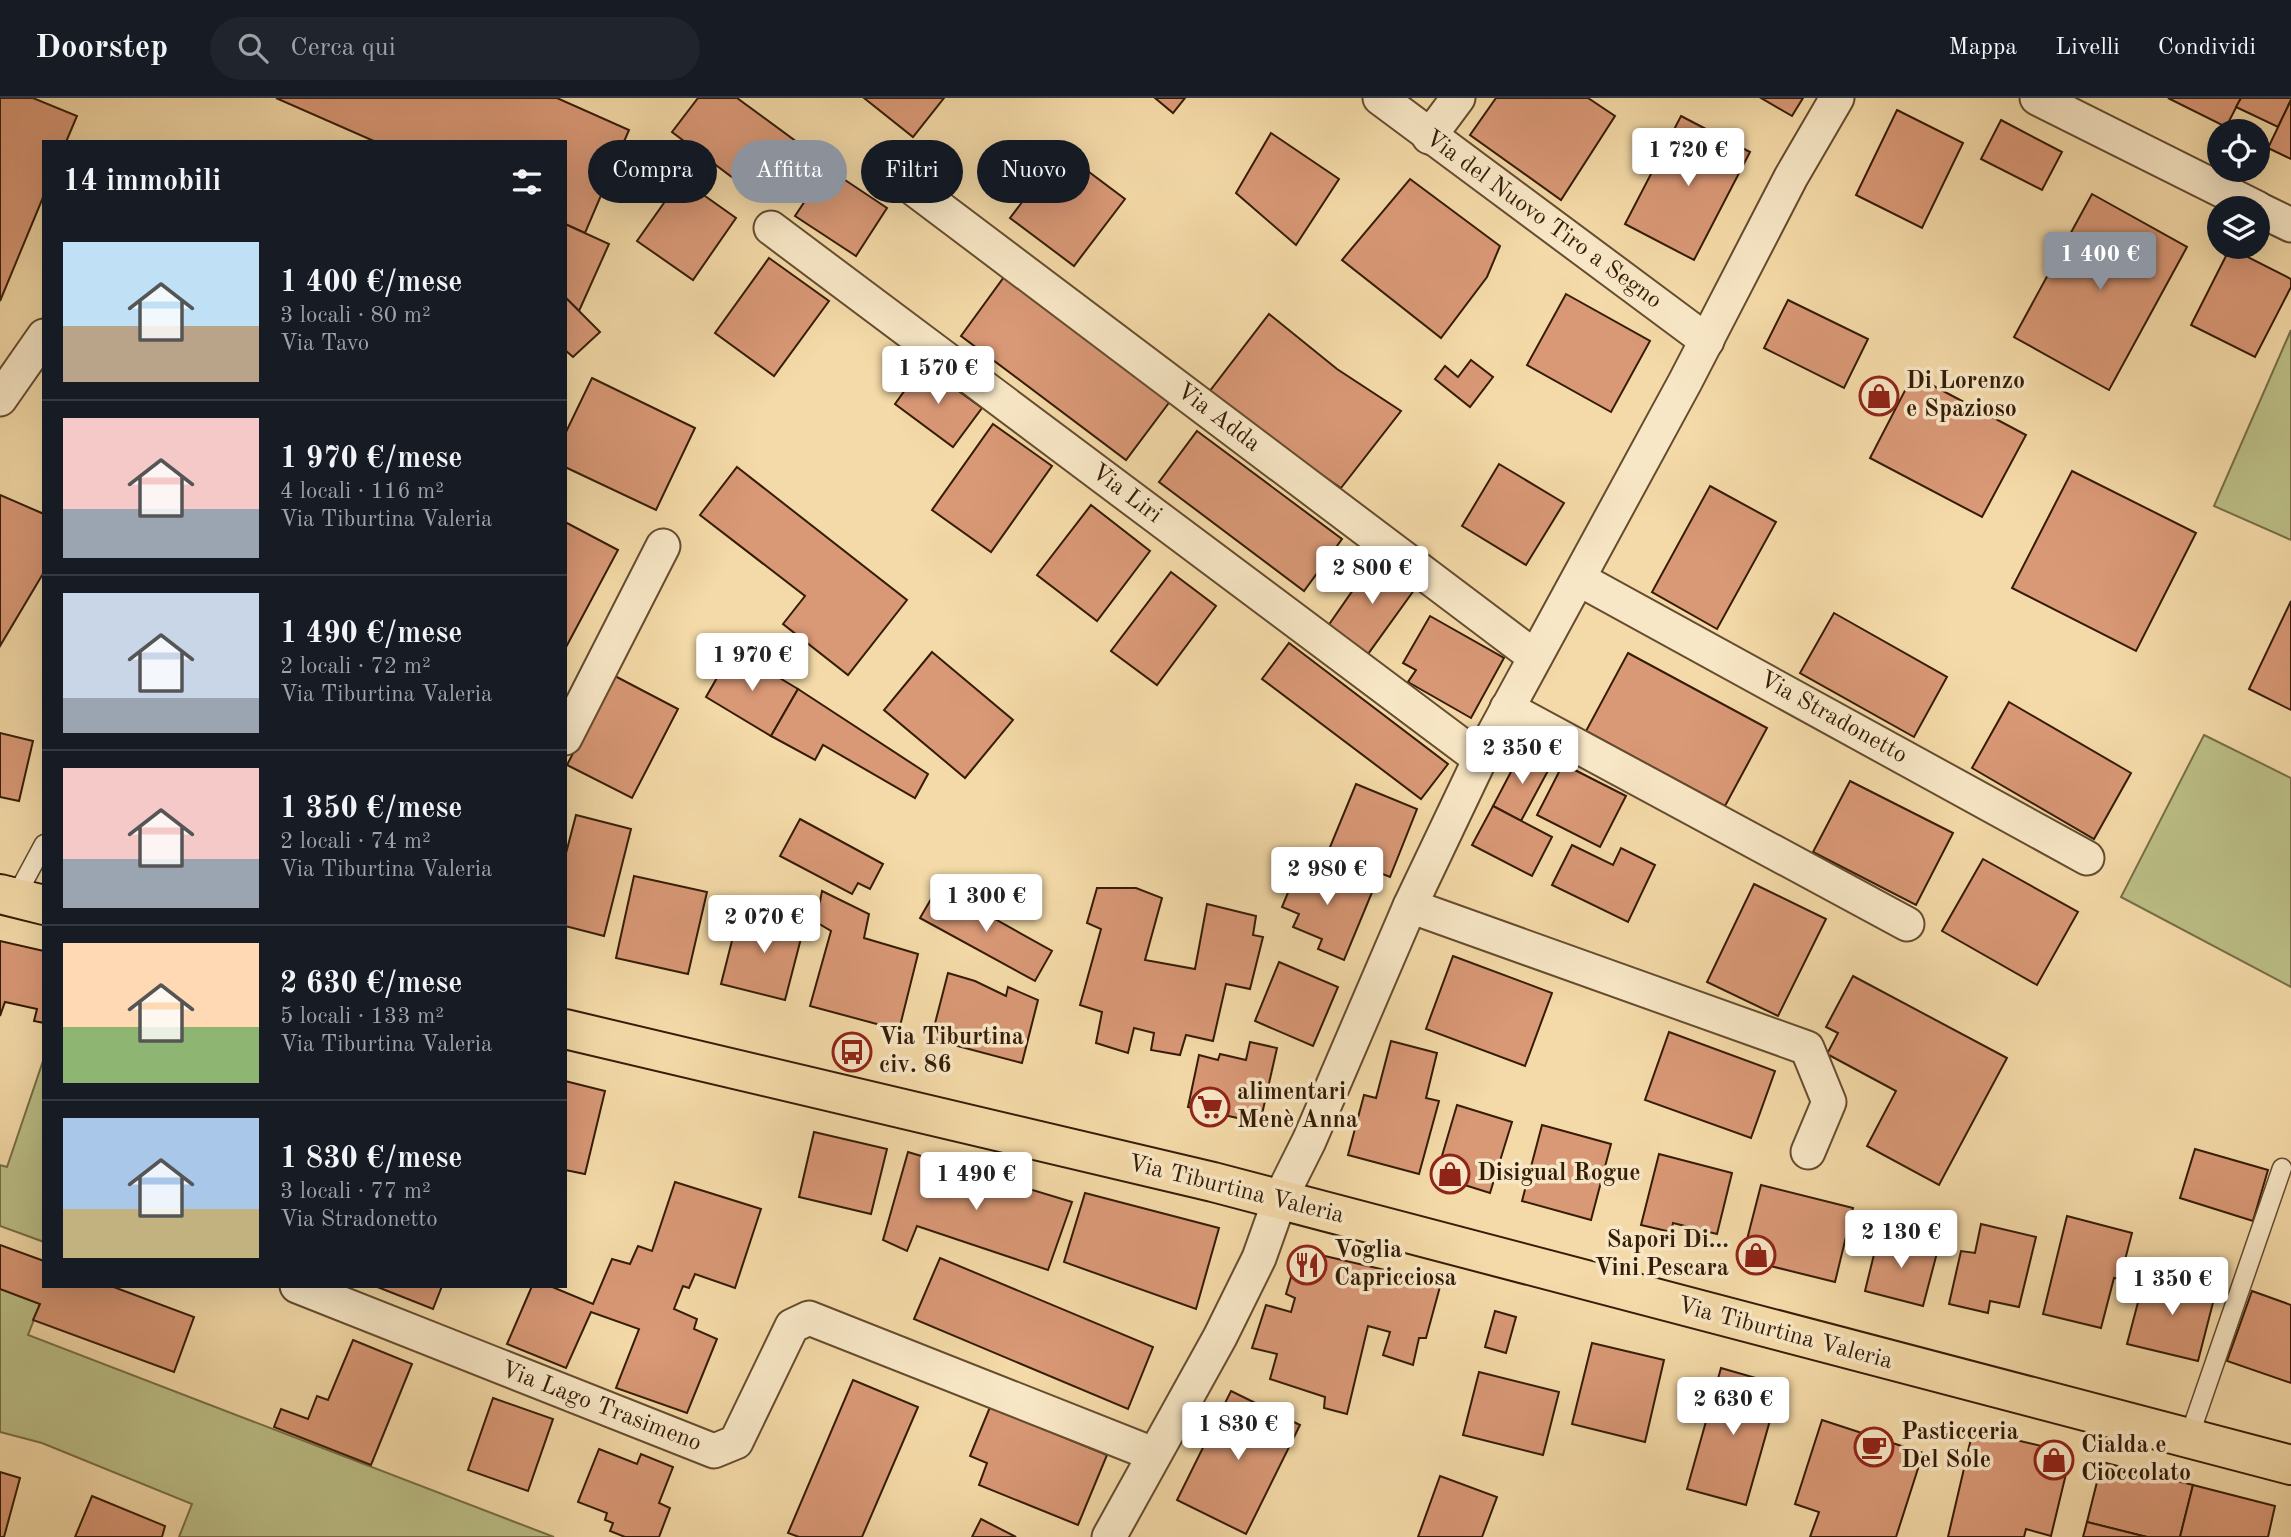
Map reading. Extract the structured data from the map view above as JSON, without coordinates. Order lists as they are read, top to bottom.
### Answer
{
  "streets": {
    "main road": ["Via Tiburtina Valeria"],
    "street": [
      "Via del Nuovo Tiro a Segno",
      "Via Adda",
      "Via Liri",
      "Via Stradonetto",
      "Via Lago Trasimeno"
    ]
  },
  "places": {
    "shop": [
      "Di Lorenzo e Spazioso",
      "Disigual Rogue",
      "Sapori Di... Vini Pescara",
      "Cialda e Cioccolato"
    ],
    "bus stop": ["Via Tiburtina civ. 86"],
    "supermarket": ["alimentari Menè Anna"],
    "restaurant": ["Voglia Capricciosa"],
    "cafe": ["Pasticceria Del Sole"]
  },
  "page": {
    "header": "Doorstep",
    "search": "Cerca qui",
    "nav": ["Mappa", "Livelli", "Condividi"],
    "price": [
      "1 720 €",
      "1 400 €",
      "1 570 €",
      "2 800 €",
      "1 970 €",
      "2 350 €",
      "2 980 €",
      "1 300 €",
      "2 070 €",
      "1 490 €",
      "2 130 €",
      "1 350 €",
      "2 630 €",
      "1 830 €"
    ],
    "chip": [
      "Compra",
      "Affitta",
      "Filtri",
      "Nuovo"
    ],
    "heading": "14 immobili",
    "list": [
      {
        "name": "1 400 €/mese",
        "note": "3 locali · 80 m² · Via Tavo"
      },
      {
        "name": "1 970 €/mese",
        "note": "4 locali · 116 m² · Via Tiburtina Valeria"
      },
      {
        "name": "1 490 €/mese",
        "note": "2 locali · 72 m² · Via Tiburtina Valeria"
      },
      {
        "name": "1 350 €/mese",
        "note": "2 locali · 74 m² · Via Tiburtina Valeria"
      },
      {
        "name": "2 630 €/mese",
        "note": "5 locali · 133 m² · Via Tiburtina Valeria"
      },
      {
        "name": "1 830 €/mese",
        "note": "3 locali · 77 m² · Via Stradonetto"
      }
    ]
  }
}
